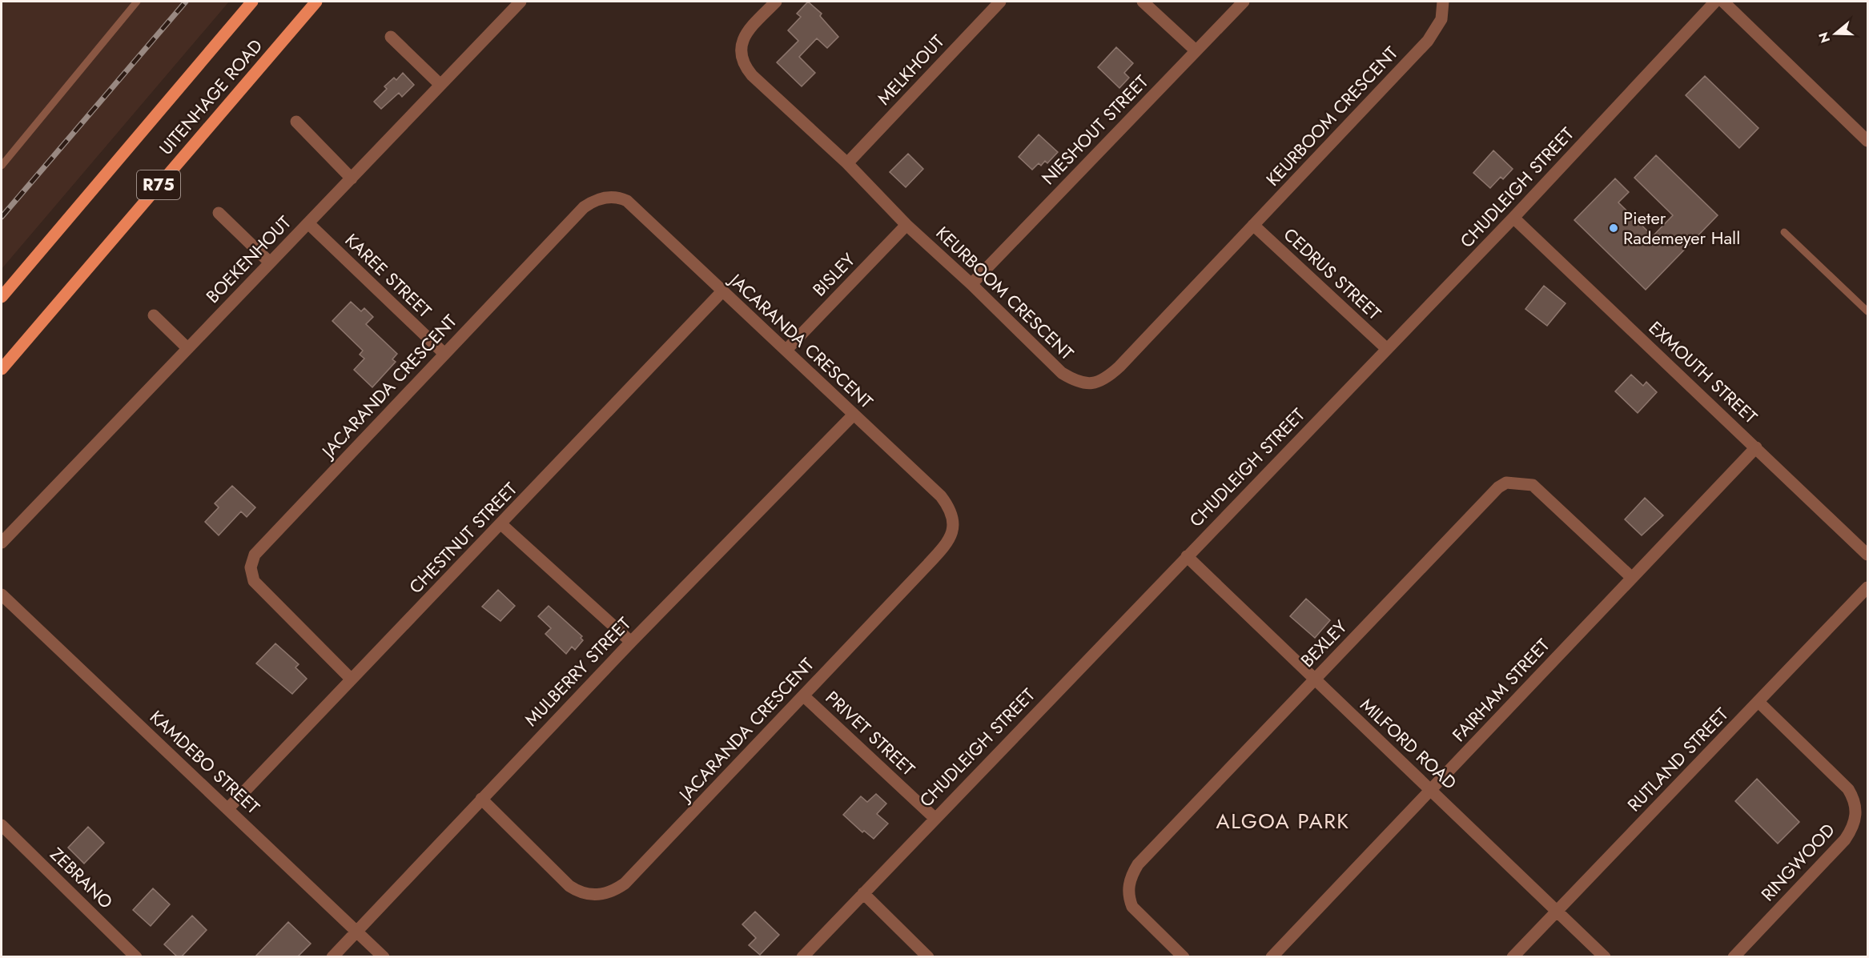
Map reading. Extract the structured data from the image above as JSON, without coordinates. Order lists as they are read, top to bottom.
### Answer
{
  "streets": {
    "main road": ["UITENHAGE ROAD", "R75"],
    "street": [
      "MELKHOUT",
      "KEURBOOM CRESCENT",
      "NIESHOUT STREET",
      "CHUDLEIGH STREET",
      "BOEKENHOUT",
      "CEDRUS STREET",
      "BISLEY",
      "KAREE STREET",
      "JACARANDA CRESCENT",
      "EXMOUTH STREET",
      "CHESTNUT STREET",
      "BEXLEY",
      "MULBERRY STREET",
      "FAIRHAM STREET",
      "PRIVET STREET",
      "MILFORD ROAD",
      "RUTLAND STREET",
      "KAMDEBO STREET",
      "RINGWOOD",
      "ZEBRANO"
    ]
  },
  "crossings": [
    ["MELKHOUT", "KEURBOOM CRESCENT"],
    ["KEURBOOM CRESCENT", "NIESHOUT STREET"],
    ["KEURBOOM CRESCENT", "CEDRUS STREET"],
    ["KEURBOOM CRESCENT", "BISLEY"],
    ["CHUDLEIGH STREET", "CEDRUS STREET"],
    ["CHUDLEIGH STREET", "EXMOUTH STREET"],
    ["CHUDLEIGH STREET", "PRIVET STREET"],
    ["CHUDLEIGH STREET", "MILFORD ROAD"],
    ["BOEKENHOUT", "KAREE STREET"],
    ["BISLEY", "JACARANDA CRESCENT"],
    ["KAREE STREET", "JACARANDA CRESCENT"],
    ["JACARANDA CRESCENT", "CHESTNUT STREET"],
    ["JACARANDA CRESCENT", "MULBERRY STREET"],
    ["JACARANDA CRESCENT", "PRIVET STREET"],
    ["EXMOUTH STREET", "FAIRHAM STREET"],
    ["CHESTNUT STREET", "KAMDEBO STREET"],
    ["BEXLEY", "FAIRHAM STREET"],
    ["BEXLEY", "MILFORD ROAD"],
    ["MULBERRY STREET", "KAMDEBO STREET"],
    ["FAIRHAM STREET", "MILFORD ROAD"],
    ["MILFORD ROAD", "RUTLAND STREET"],
    ["RUTLAND STREET", "RINGWOOD"]
  ],
  "districts": ["ALGOA PARK"],
  "places": ["Pieter Rademeyer Hall"],
  "north": "left"
}
